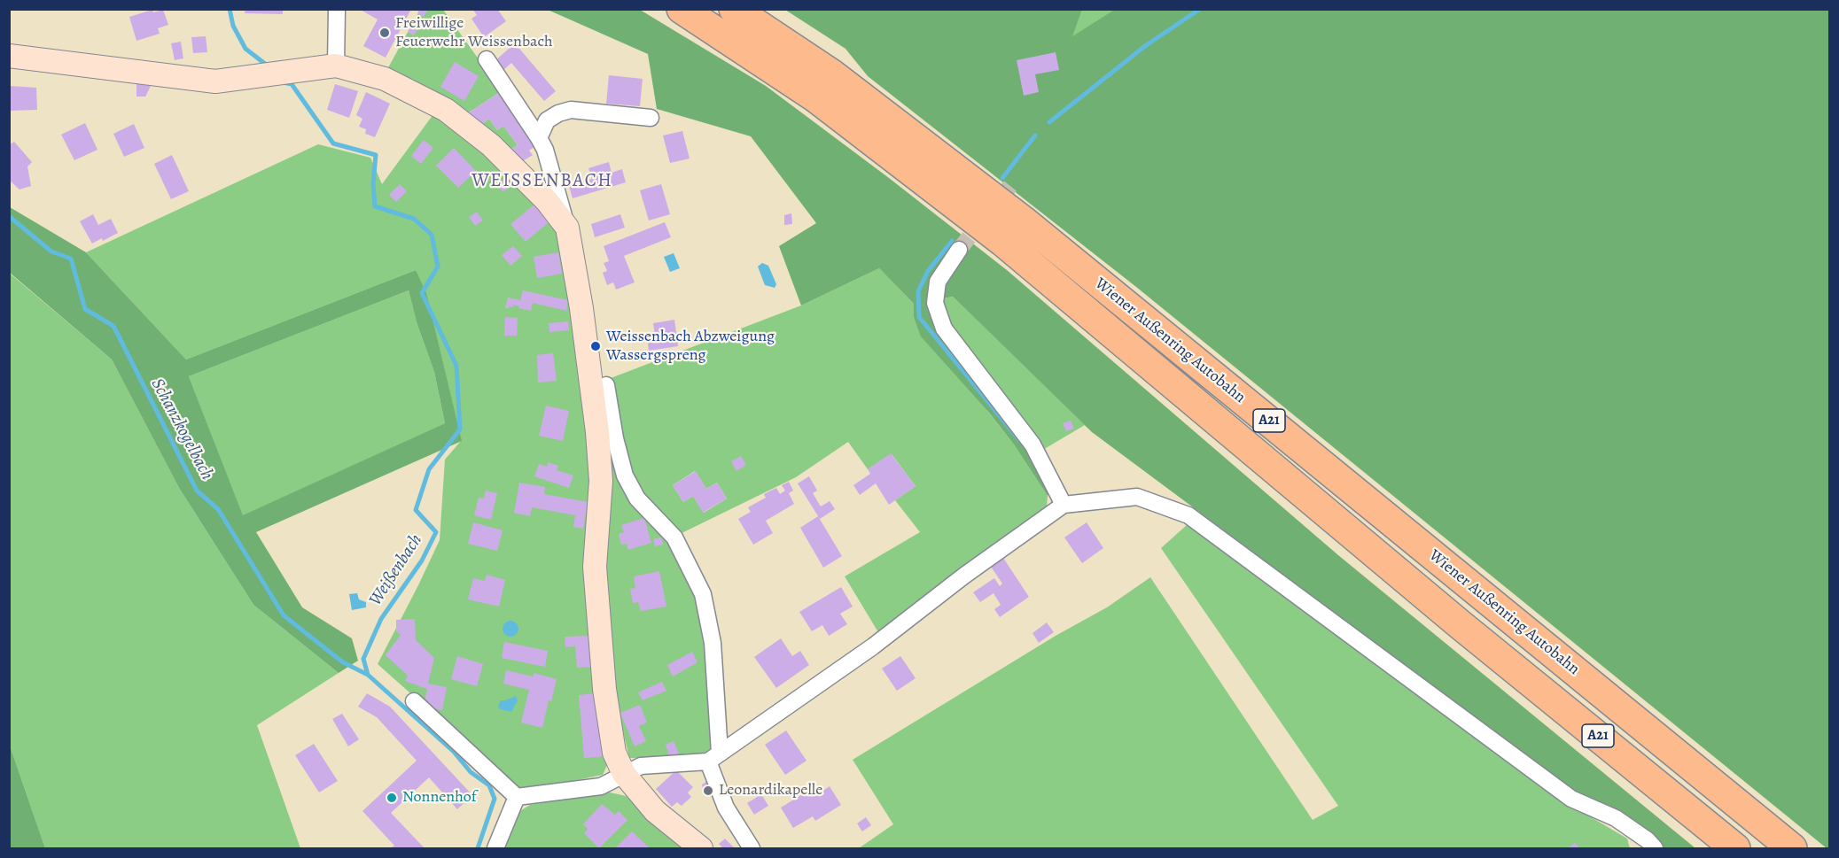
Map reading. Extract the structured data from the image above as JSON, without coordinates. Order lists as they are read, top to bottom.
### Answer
{
  "streets": {
    "highway": ["Wiener Außenring Autobahn", "A21"]
  },
  "districts": ["WEISSENBACH"],
  "water": ["Schanzkogelbach", "Weißenbach"],
  "places": [
    "Freiwillige Feuerwehr Weissenbach",
    "Weissenbach Abzweigung Wassergspreng",
    "Leonardikapelle",
    "Nonnenhof"
  ]
}
